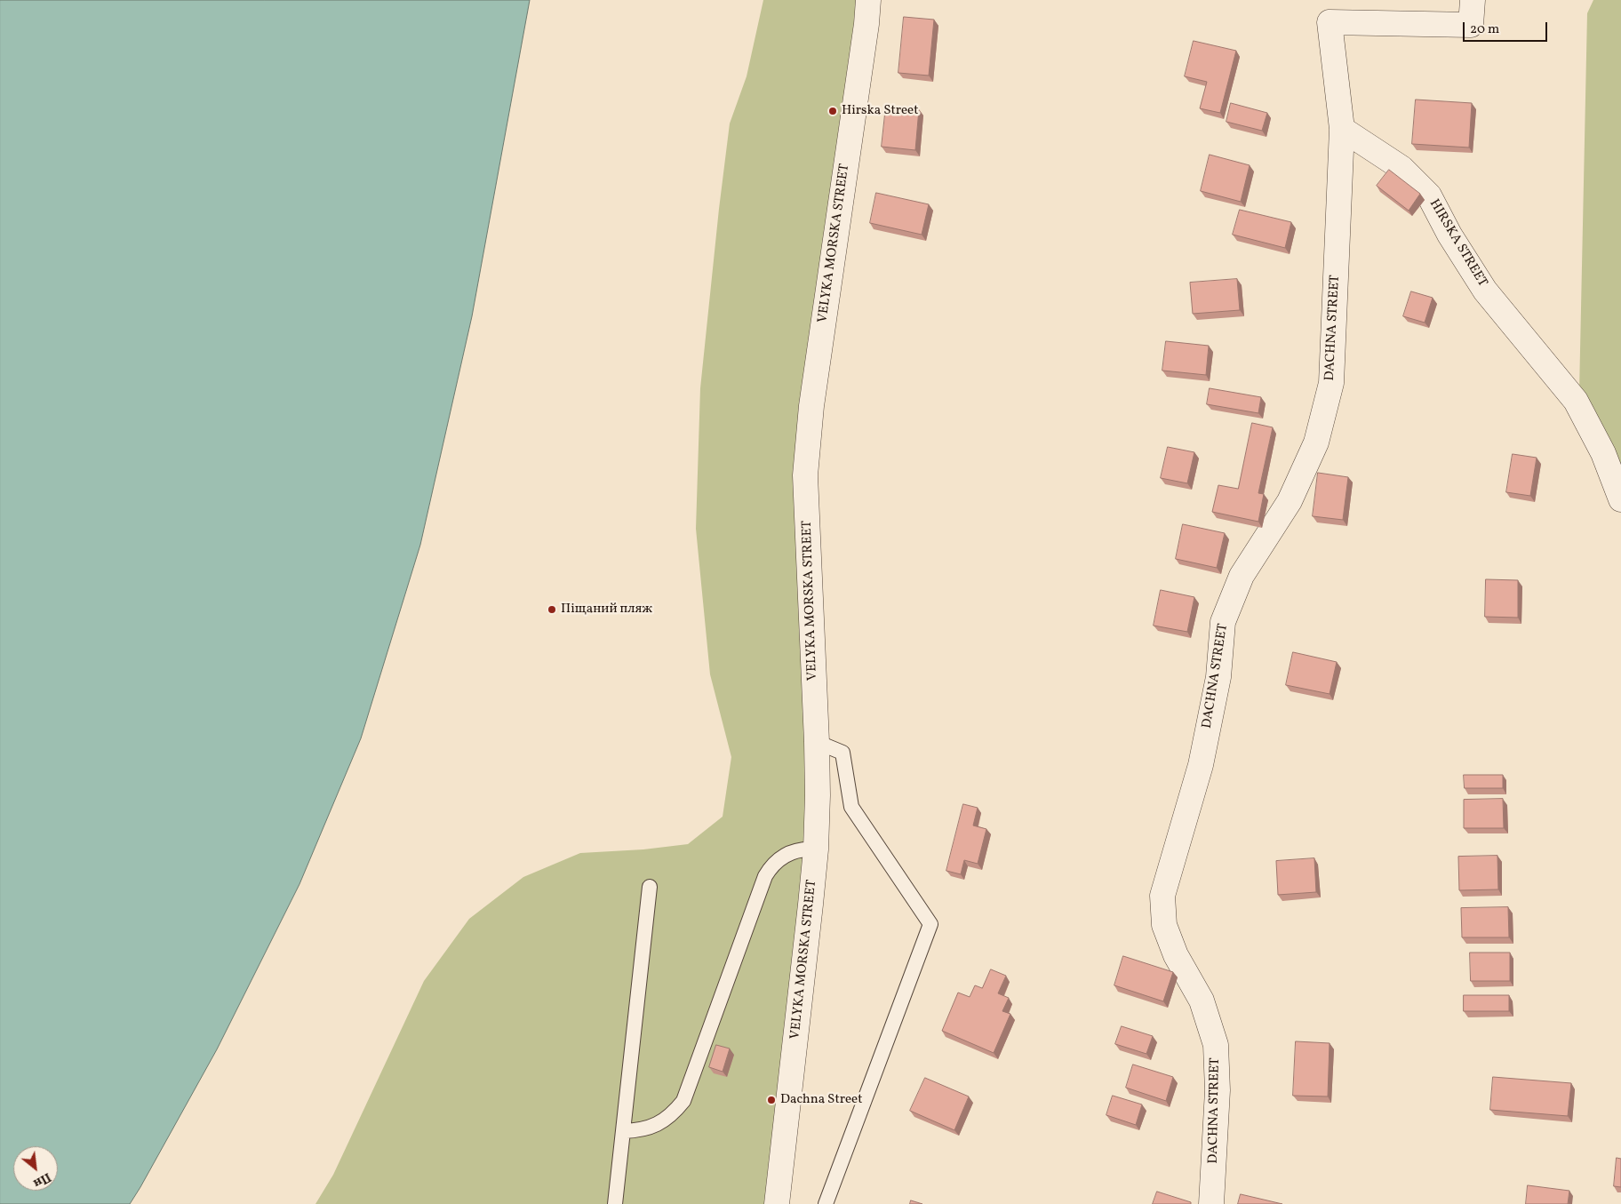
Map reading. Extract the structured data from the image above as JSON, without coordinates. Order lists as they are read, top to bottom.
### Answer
{
  "streets": {
    "street": ["VELYKA MORSKA STREET", "HIRSKA STREET", "DACHNA STREET"]
  },
  "crossings": [
    ["HIRSKA STREET", "DACHNA STREET"]
  ],
  "places": ["Hirska Street", "Піщаний пляж", "Dachna Street"],
  "scale_bar": "20 m",
  "north": "bottom right"
}
